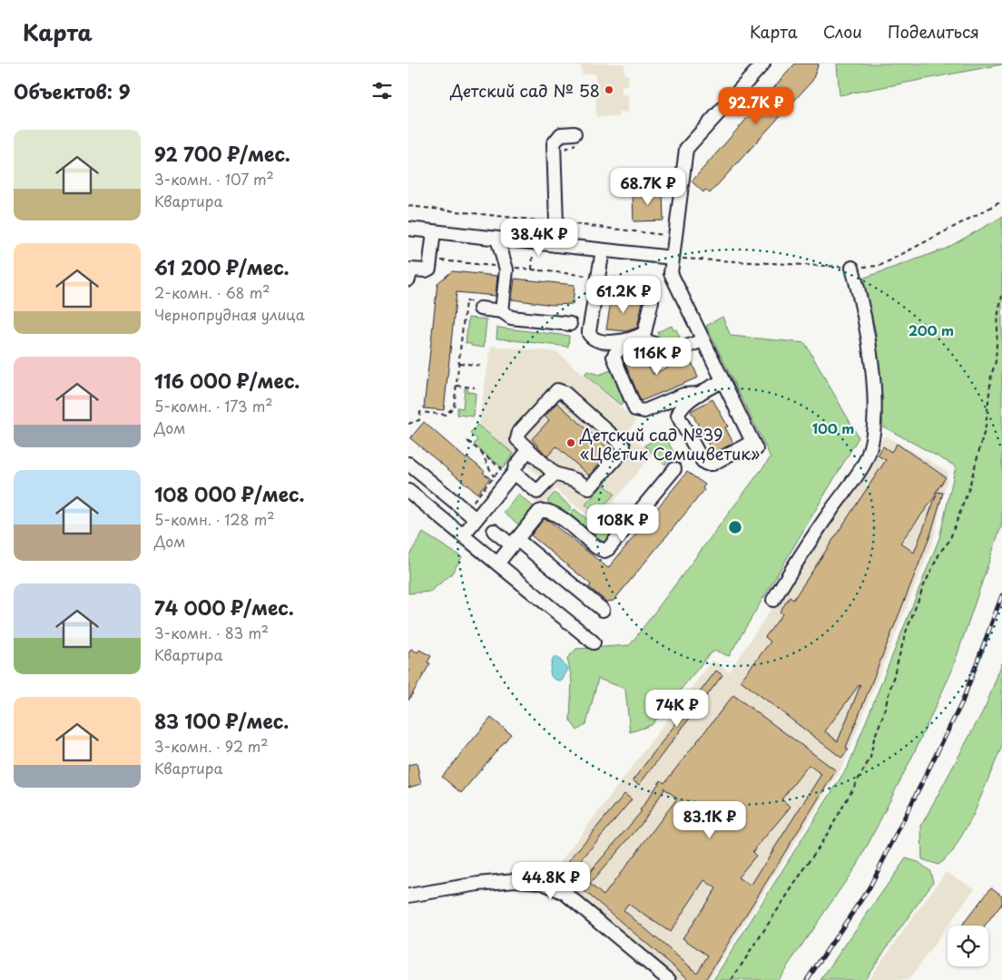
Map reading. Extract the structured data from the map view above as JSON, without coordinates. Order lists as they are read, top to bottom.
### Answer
{
  "places": ["Детский сад № 58", "Детский сад №39 «Цветик Семицветик»"],
  "page": {
    "header": "Карта",
    "nav": ["Карта", "Слои", "Поделиться"],
    "heading": "Объектов: 9",
    "price": [
      "92.7K ₽",
      "68.7K ₽",
      "38.4K ₽",
      "61.2K ₽",
      "116K ₽",
      "108K ₽",
      "74K ₽",
      "83.1K ₽",
      "44.8K ₽"
    ],
    "list": [
      {
        "name": "92 700 ₽/мес.",
        "note": "3-комн. · 107 m² · Квартира"
      },
      {
        "name": "61 200 ₽/мес.",
        "note": "2-комн. · 68 m² · Чернопрудная улица"
      },
      {
        "name": "116 000 ₽/мес.",
        "note": "5-комн. · 173 m² · Дом"
      },
      {
        "name": "108 000 ₽/мес.",
        "note": "5-комн. · 128 m² · Дом"
      },
      {
        "name": "74 000 ₽/мес.",
        "note": "3-комн. · 83 m² · Квартира"
      },
      {
        "name": "83 100 ₽/мес.",
        "note": "3-комн. · 92 m² · Квартира"
      }
    ]
  },
  "rings": ["200 m", "100 m"]
}
